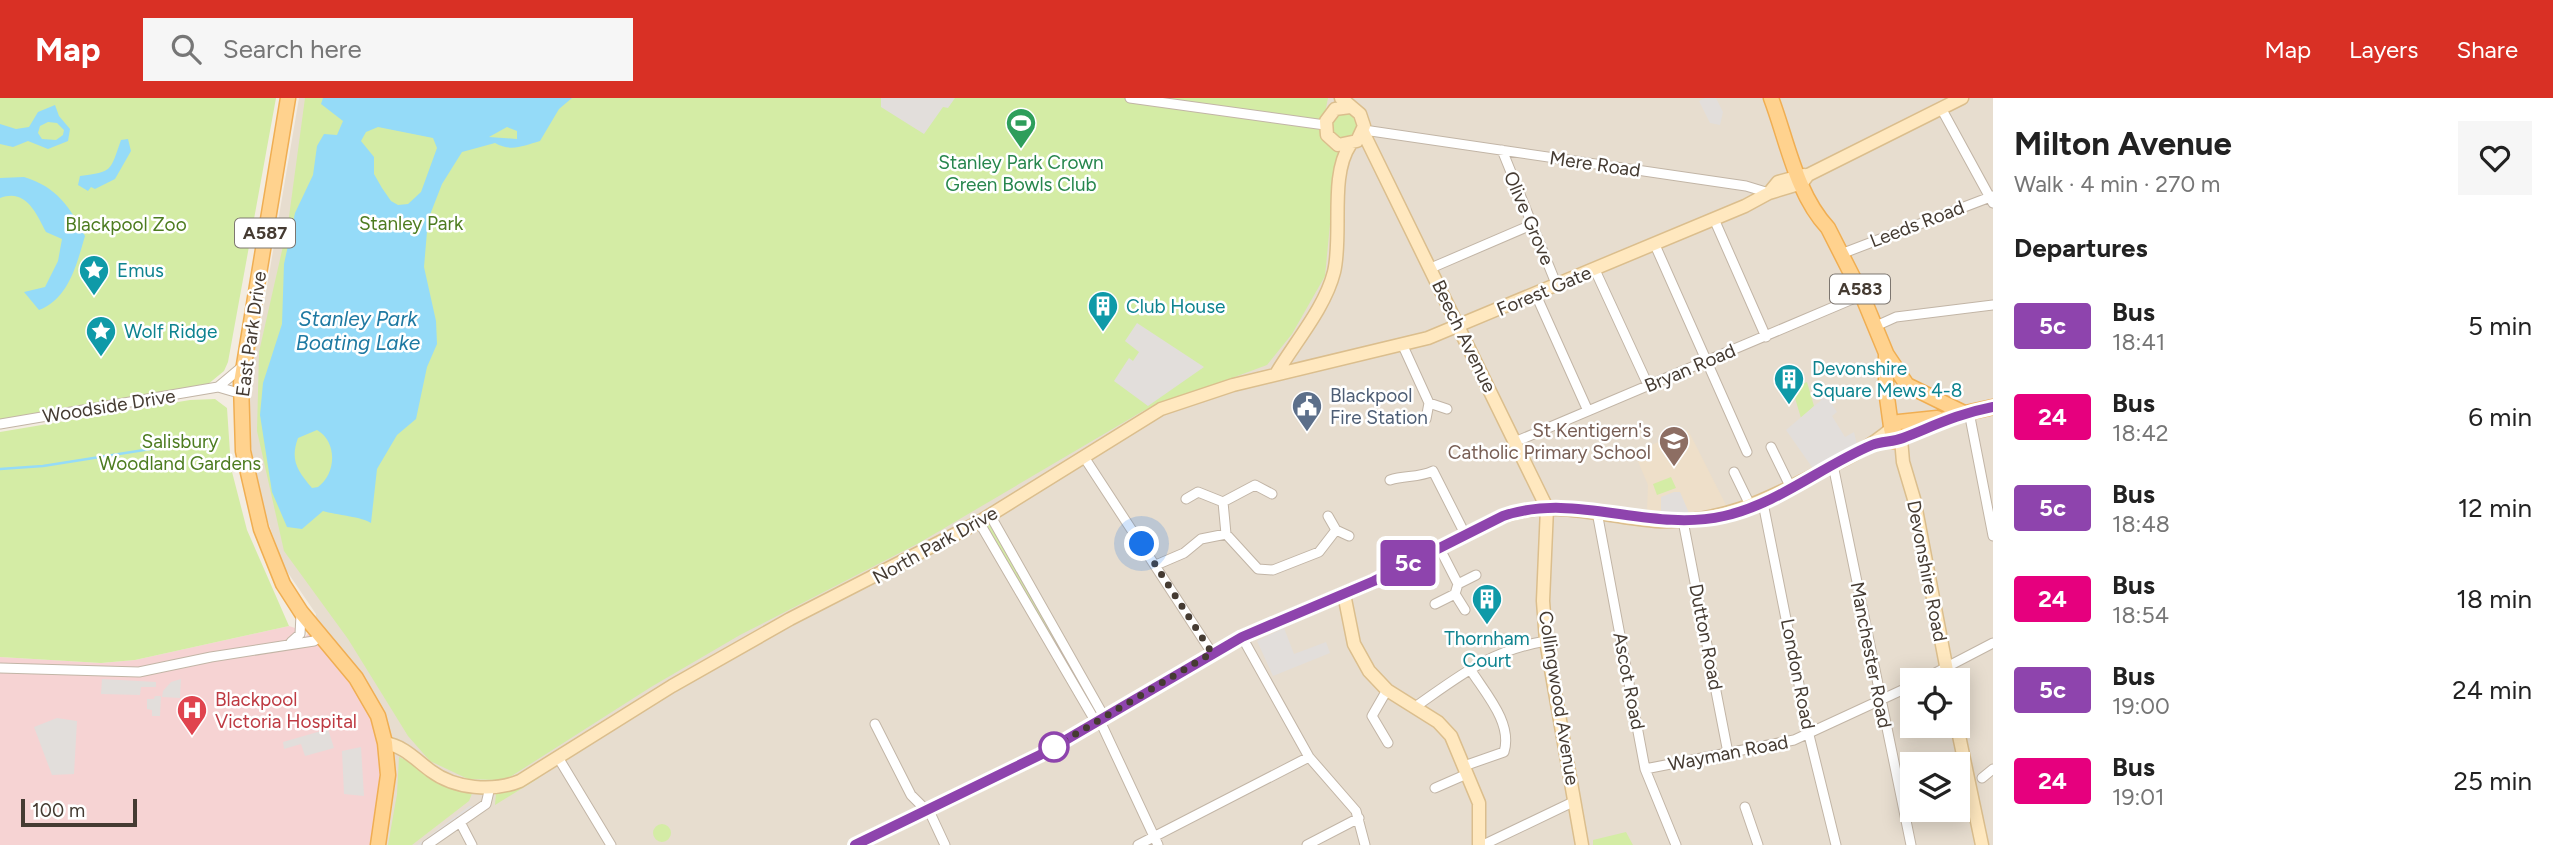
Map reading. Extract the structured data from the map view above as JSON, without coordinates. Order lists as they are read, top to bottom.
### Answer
{
  "streets": {
    "main road": ["A587", "A583", "East Park Drive"],
    "street": [
      "Mere Road",
      "Olive Grove",
      "Leeds Road",
      "Forest Gate",
      "Beech Avenue",
      "Bryan Road",
      "Woodside Drive",
      "North Park Drive",
      "Devonshire Road",
      "Dutton Road",
      "Manchester Road",
      "London Road",
      "Ascot Road",
      "Collingwood Avenue",
      "Wayman Road"
    ]
  },
  "crossings": [
    ["Mere Road", "Olive Grove"],
    ["Mere Road", "Forest Gate"],
    ["Mere Road", "Beech Avenue"],
    ["Olive Grove", "Forest Gate"],
    ["Leeds Road", "A583"],
    ["A583", "Bryan Road"],
    ["A583", "Devonshire Road"],
    ["Forest Gate", "Beech Avenue"],
    ["Forest Gate", "North Park Drive"],
    ["East Park Drive", "Woodside Drive"],
    ["Beech Avenue", "Bryan Road"],
    ["Beech Avenue", "Collingwood Avenue"],
    ["Dutton Road", "Wayman Road"],
    ["Manchester Road", "Wayman Road"],
    ["London Road", "Wayman Road"],
    ["Ascot Road", "Wayman Road"]
  ],
  "water": ["Stanley Park Boating Lake"],
  "parks": ["Stanley Park", "Blackpool Zoo", "Salisbury Woodland Gardens"],
  "places": {
    "sports": ["Stanley Park Crown Green Bowls Club"],
    "place": ["Emus", "Wolf Ridge"],
    "building": ["Club House", "Devonshire Square Mews 4-8", "Thornham Court"],
    "public building": ["Blackpool Fire Station"],
    "school or university": ["St Kentigern's Catholic Primary School"],
    "hospital": ["Blackpool Victoria Hospital"]
  },
  "lines": ["bus line 5c"],
  "scale_bar": "100 m",
  "page": {
    "header": "Map",
    "search": "Search here",
    "nav": ["Map", "Layers", "Share"],
    "on_map": "5c",
    "heading": [
      ["Milton Avenue", "Walk · 4 min · 270 m"],
      "Departures"
    ],
    "list": [
      {
        "mark": "5c",
        "name": "Bus",
        "note": "18:41",
        "value": "5 min"
      },
      {
        "mark": "24",
        "name": "Bus",
        "note": "18:42",
        "value": "6 min"
      },
      {
        "mark": "5c",
        "name": "Bus",
        "note": "18:48",
        "value": "12 min"
      },
      {
        "mark": "24",
        "name": "Bus",
        "note": "18:54",
        "value": "18 min"
      },
      {
        "mark": "5c",
        "name": "Bus",
        "note": "19:00",
        "value": "24 min"
      },
      {
        "mark": "24",
        "name": "Bus",
        "note": "19:01",
        "value": "25 min"
      }
    ],
    "scale": "100 m"
  }
}
